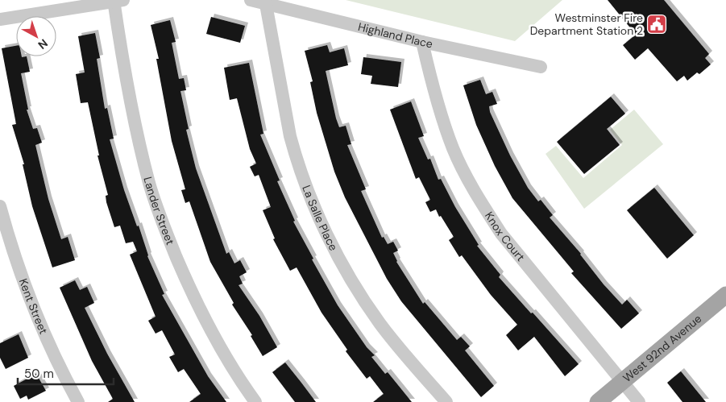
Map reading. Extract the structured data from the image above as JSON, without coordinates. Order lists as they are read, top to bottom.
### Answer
{
  "streets": {
    "main road": ["West 92nd Avenue"],
    "street": [
      "Highland Place",
      "Lander Street",
      "La Salle Place",
      "Knox Court",
      "Kent Street"
    ]
  },
  "crossings": [
    ["Highland Place", "La Salle Place"],
    ["Highland Place", "Knox Court"],
    ["Knox Court", "West 92nd Avenue"]
  ],
  "places": {
    "public building": ["Westminster Fire Department Station 2"]
  },
  "scale_bar": "50 m",
  "north": "bottom right"
}
